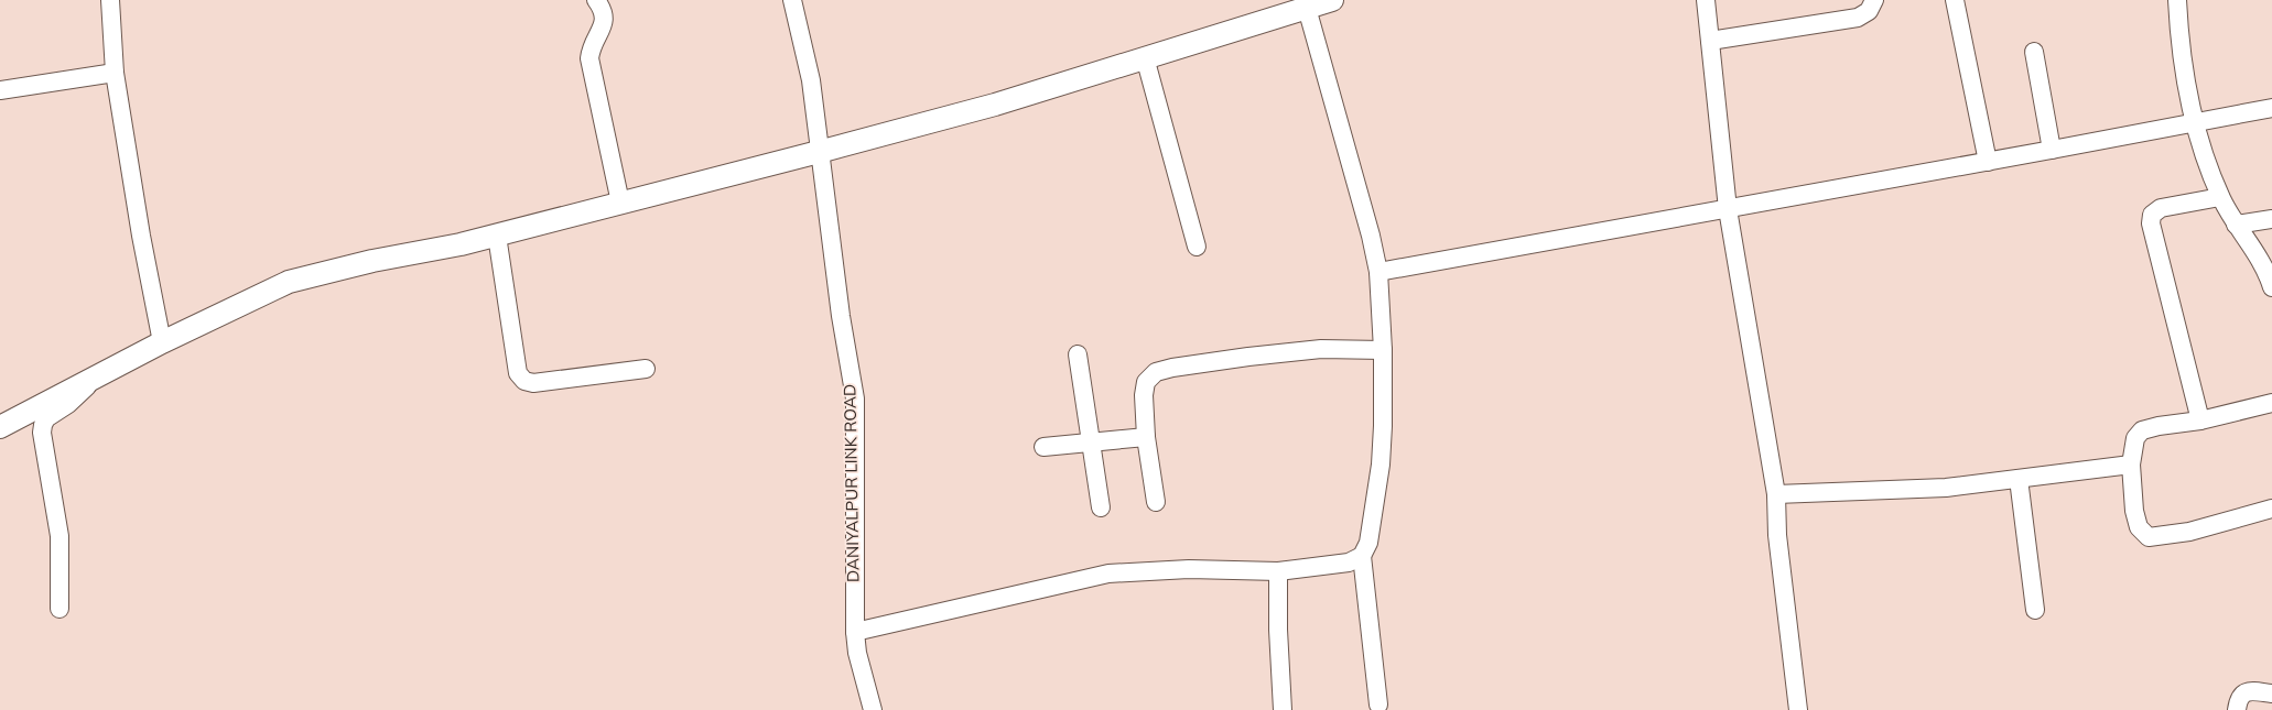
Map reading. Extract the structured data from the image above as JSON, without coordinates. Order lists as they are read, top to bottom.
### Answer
{
  "streets": {
    "street": ["DANIYALPUR LINK ROAD"]
  }
}
